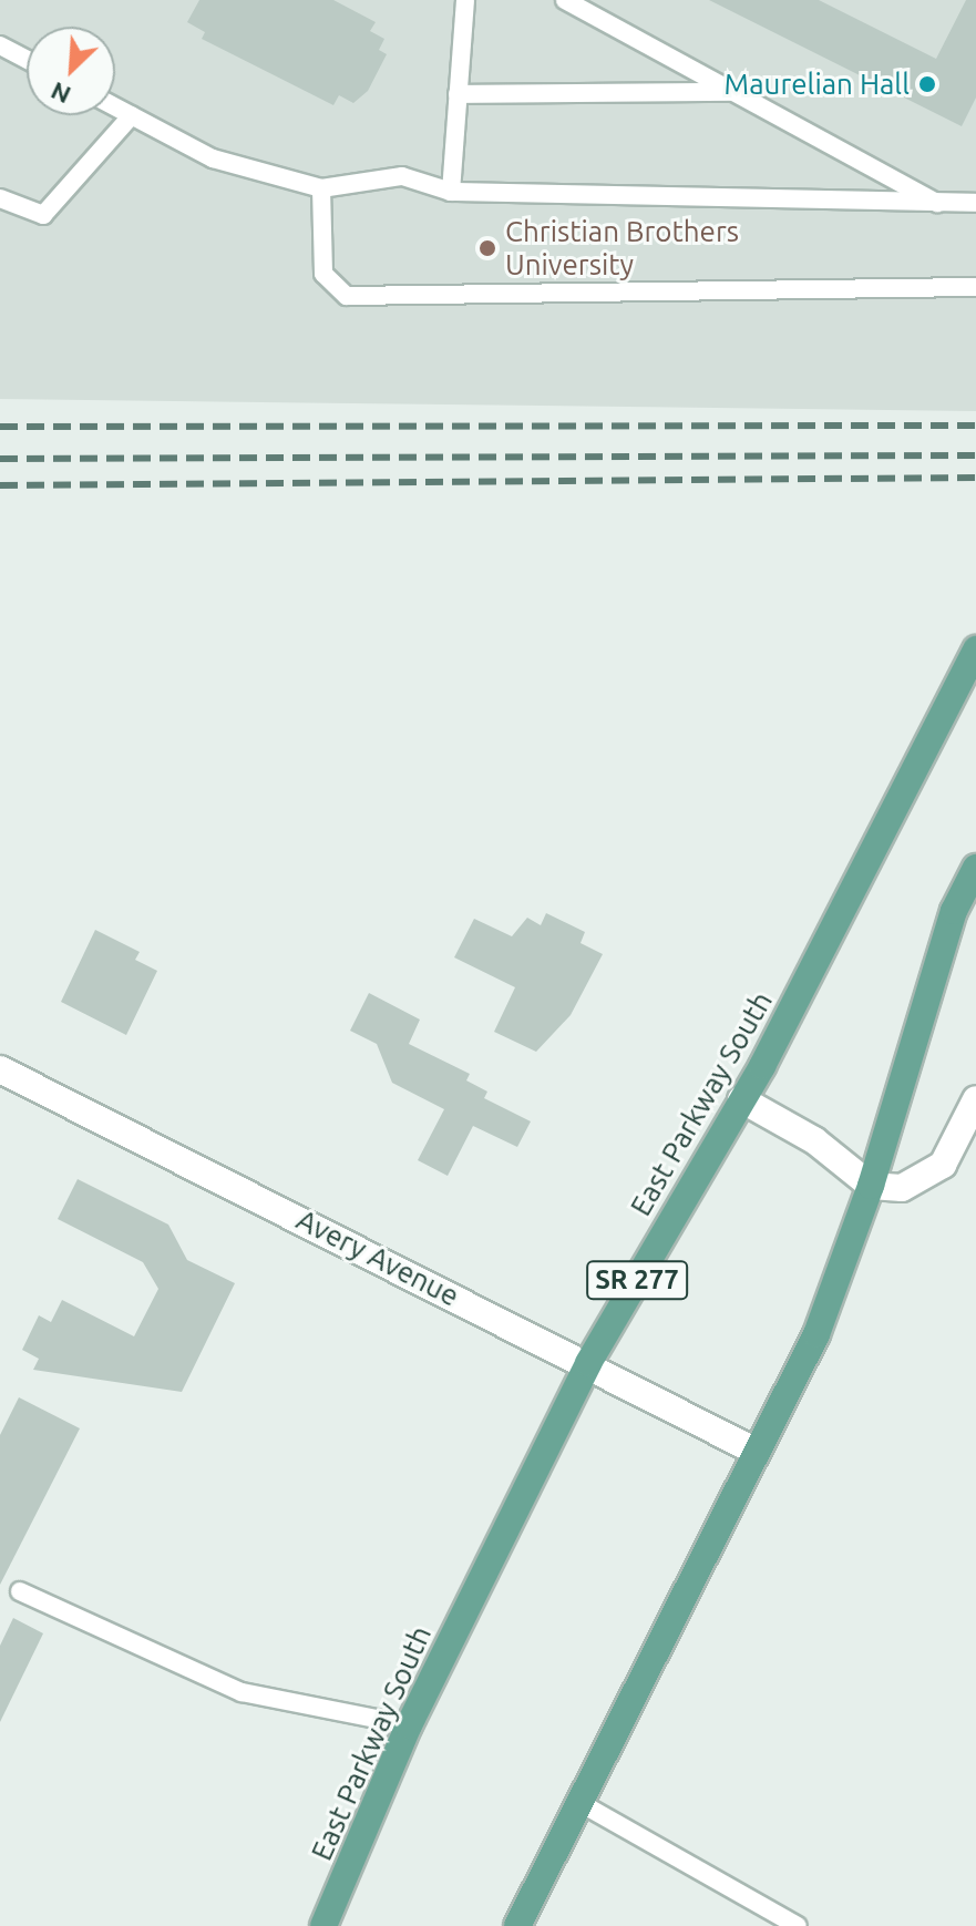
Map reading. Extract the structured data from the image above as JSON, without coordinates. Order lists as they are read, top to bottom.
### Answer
{
  "streets": {
    "main road": ["East Parkway South", "SR 277"],
    "street": ["Avery Avenue"]
  },
  "crossings": [
    ["East Parkway South", "Avery Avenue"]
  ],
  "places": ["Maurelian Hall", "Christian Brothers University"],
  "north": "bottom left"
}
